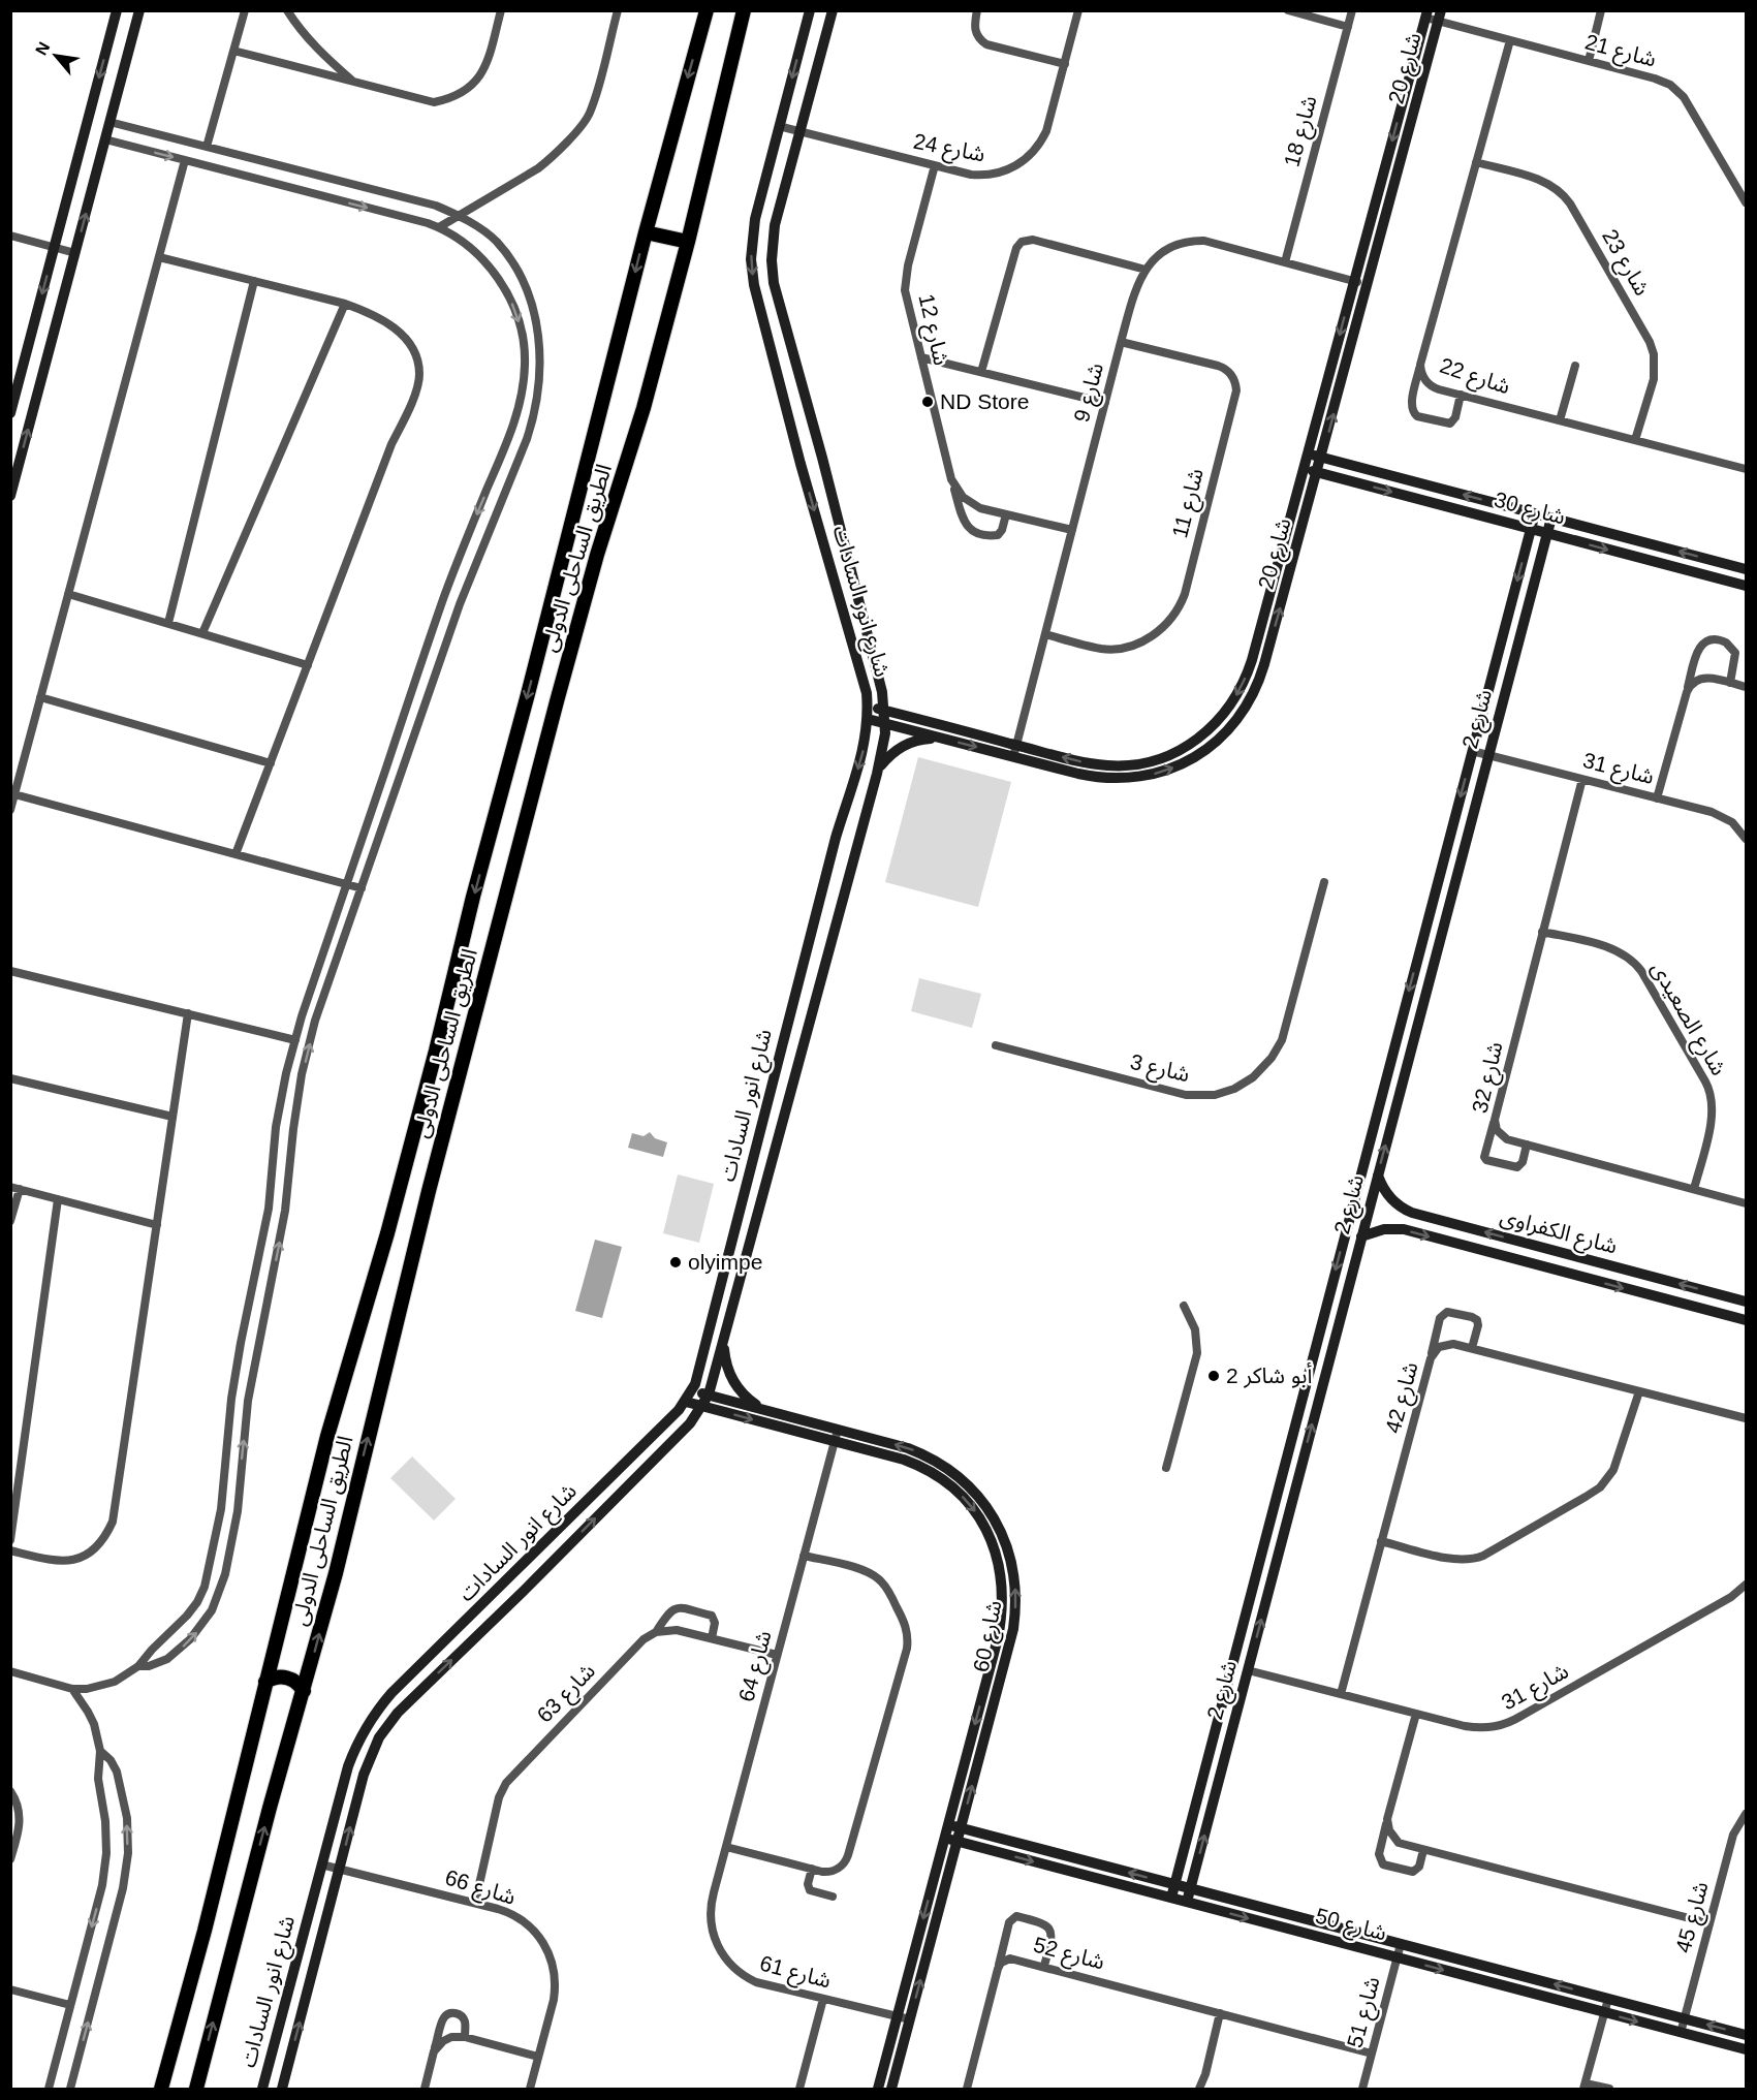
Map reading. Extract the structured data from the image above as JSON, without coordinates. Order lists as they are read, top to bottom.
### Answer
{
  "streets": {
    "highway": ["الطريق الساحلى الدولى"],
    "street": [
      "شارع 21",
      "شارع 20",
      "شارع 18",
      "شارع 24",
      "شارع 23",
      "شارع 12",
      "شارع 22",
      "شارع 9",
      "شارع 11",
      "شارع 30",
      "شارع انور السادات",
      "شارع 2",
      "شارع 31",
      "شارع الصعيدى",
      "شارع 3",
      "شارع 32",
      "شارع الكفراوى",
      "شارع 42",
      "شارع 60",
      "شارع 64",
      "شارع 63",
      "شارع 66",
      "شارع 45",
      "شارع 50",
      "شارع 52",
      "شارع 61",
      "شارع 51"
    ]
  },
  "crossings": [
    ["شارع 21", "شارع 20"],
    ["شارع 21", "شارع 22"],
    ["شارع 20", "شارع 9"],
    ["شارع 20", "شارع 30"],
    ["شارع 20", "شارع انور السادات"],
    ["شارع 18", "شارع 9"],
    ["شارع 24", "شارع 12"],
    ["شارع 24", "شارع انور السادات"],
    ["شارع 23", "شارع 22"],
    ["شارع 12", "شارع 9"],
    ["شارع 9", "شارع 11"],
    ["شارع 30", "شارع 2"],
    ["شارع انور السادات", "شارع 60"],
    ["شارع انور السادات", "شارع 66"],
    ["شارع 2", "شارع 31"],
    ["شارع 2", "شارع الكفراوى"],
    ["شارع 2", "شارع 50"],
    ["شارع 31", "شارع 32"],
    ["شارع 31", "شارع 42"],
    ["شارع الصعيدى", "شارع 32"],
    ["شارع 60", "شارع 64"],
    ["شارع 60", "شارع 50"],
    ["شارع 60", "شارع 61"],
    ["شارع 64", "شارع 61"],
    ["شارع 63", "شارع 66"],
    ["شارع 45", "شارع 50"],
    ["شارع 50", "شارع 51"],
    ["شارع 52", "شارع 51"]
  ],
  "places": ["ND Store", "olyimpe", "أبو شاكر 2"],
  "north": "top left"
}
